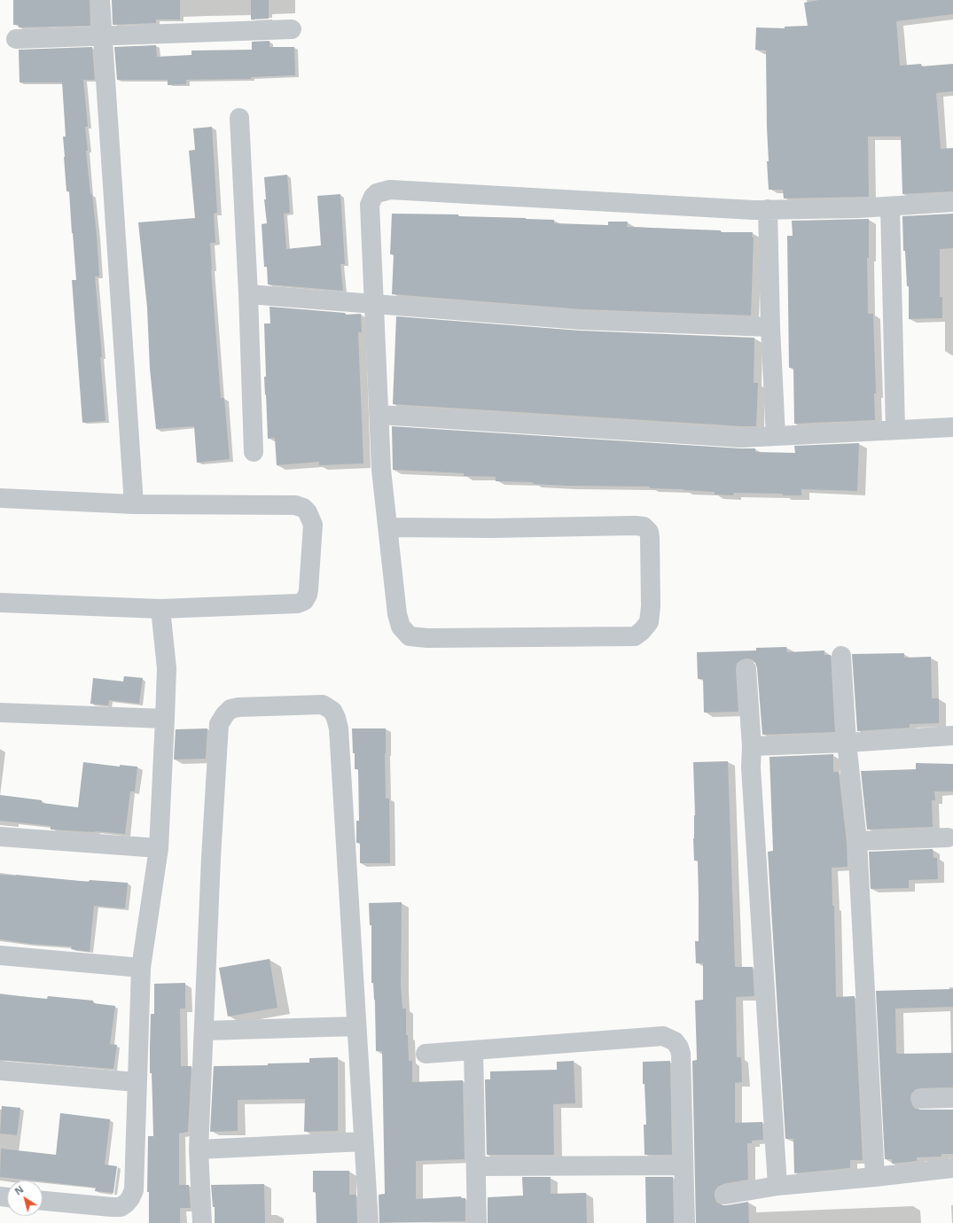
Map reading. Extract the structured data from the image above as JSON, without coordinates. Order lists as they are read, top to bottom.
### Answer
{
  "north": "top left"
}
